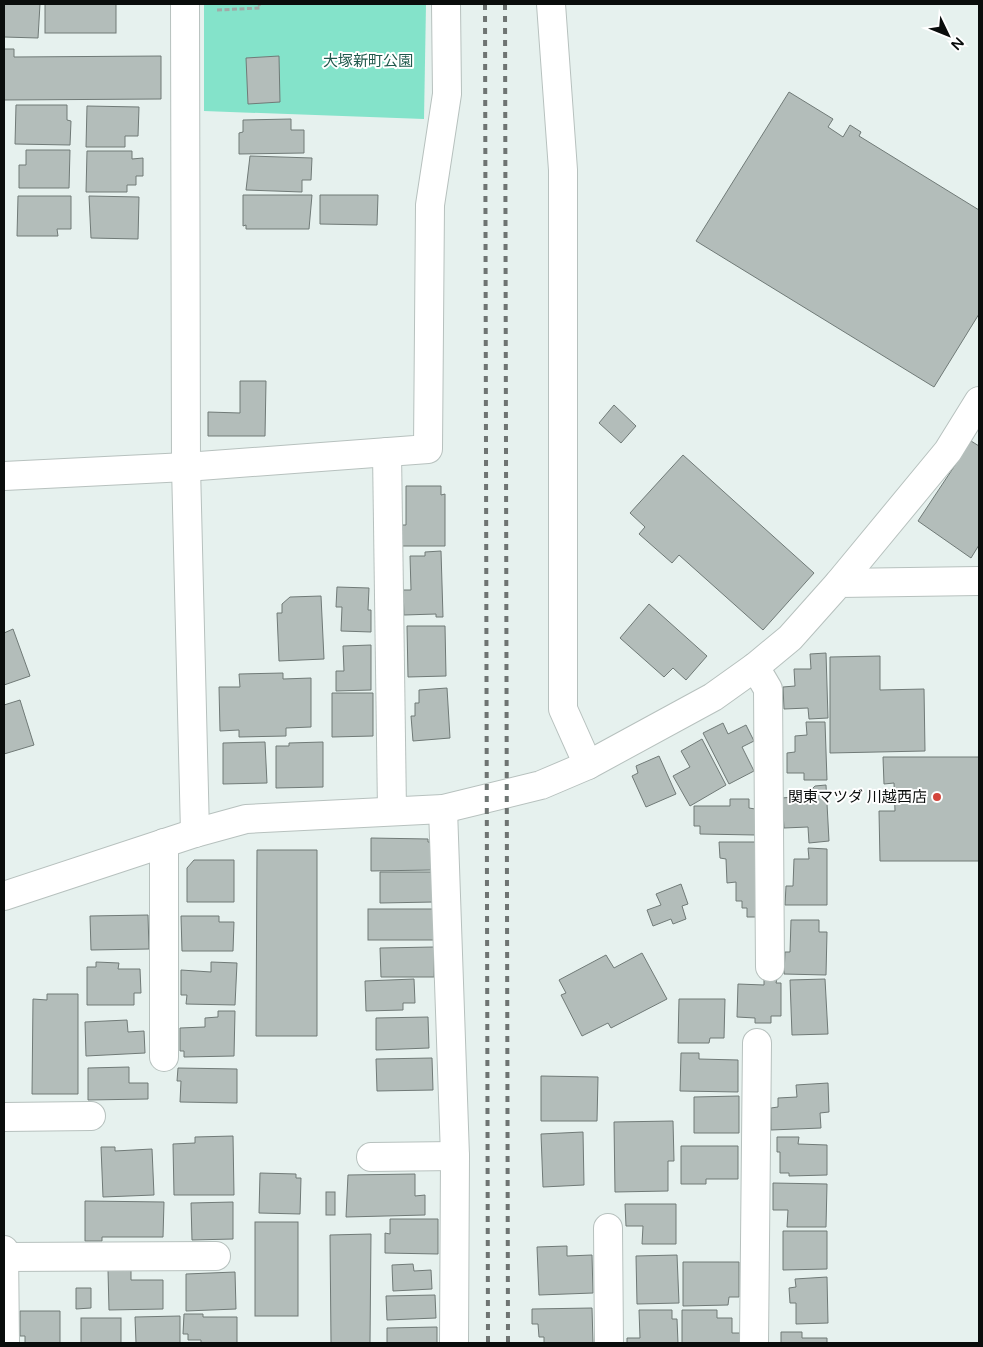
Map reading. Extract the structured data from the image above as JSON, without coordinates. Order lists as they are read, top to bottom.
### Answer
{
  "parks": ["大塚新町公園"],
  "places": ["関東マツダ 川越西店"],
  "north": "bottom right"
}
